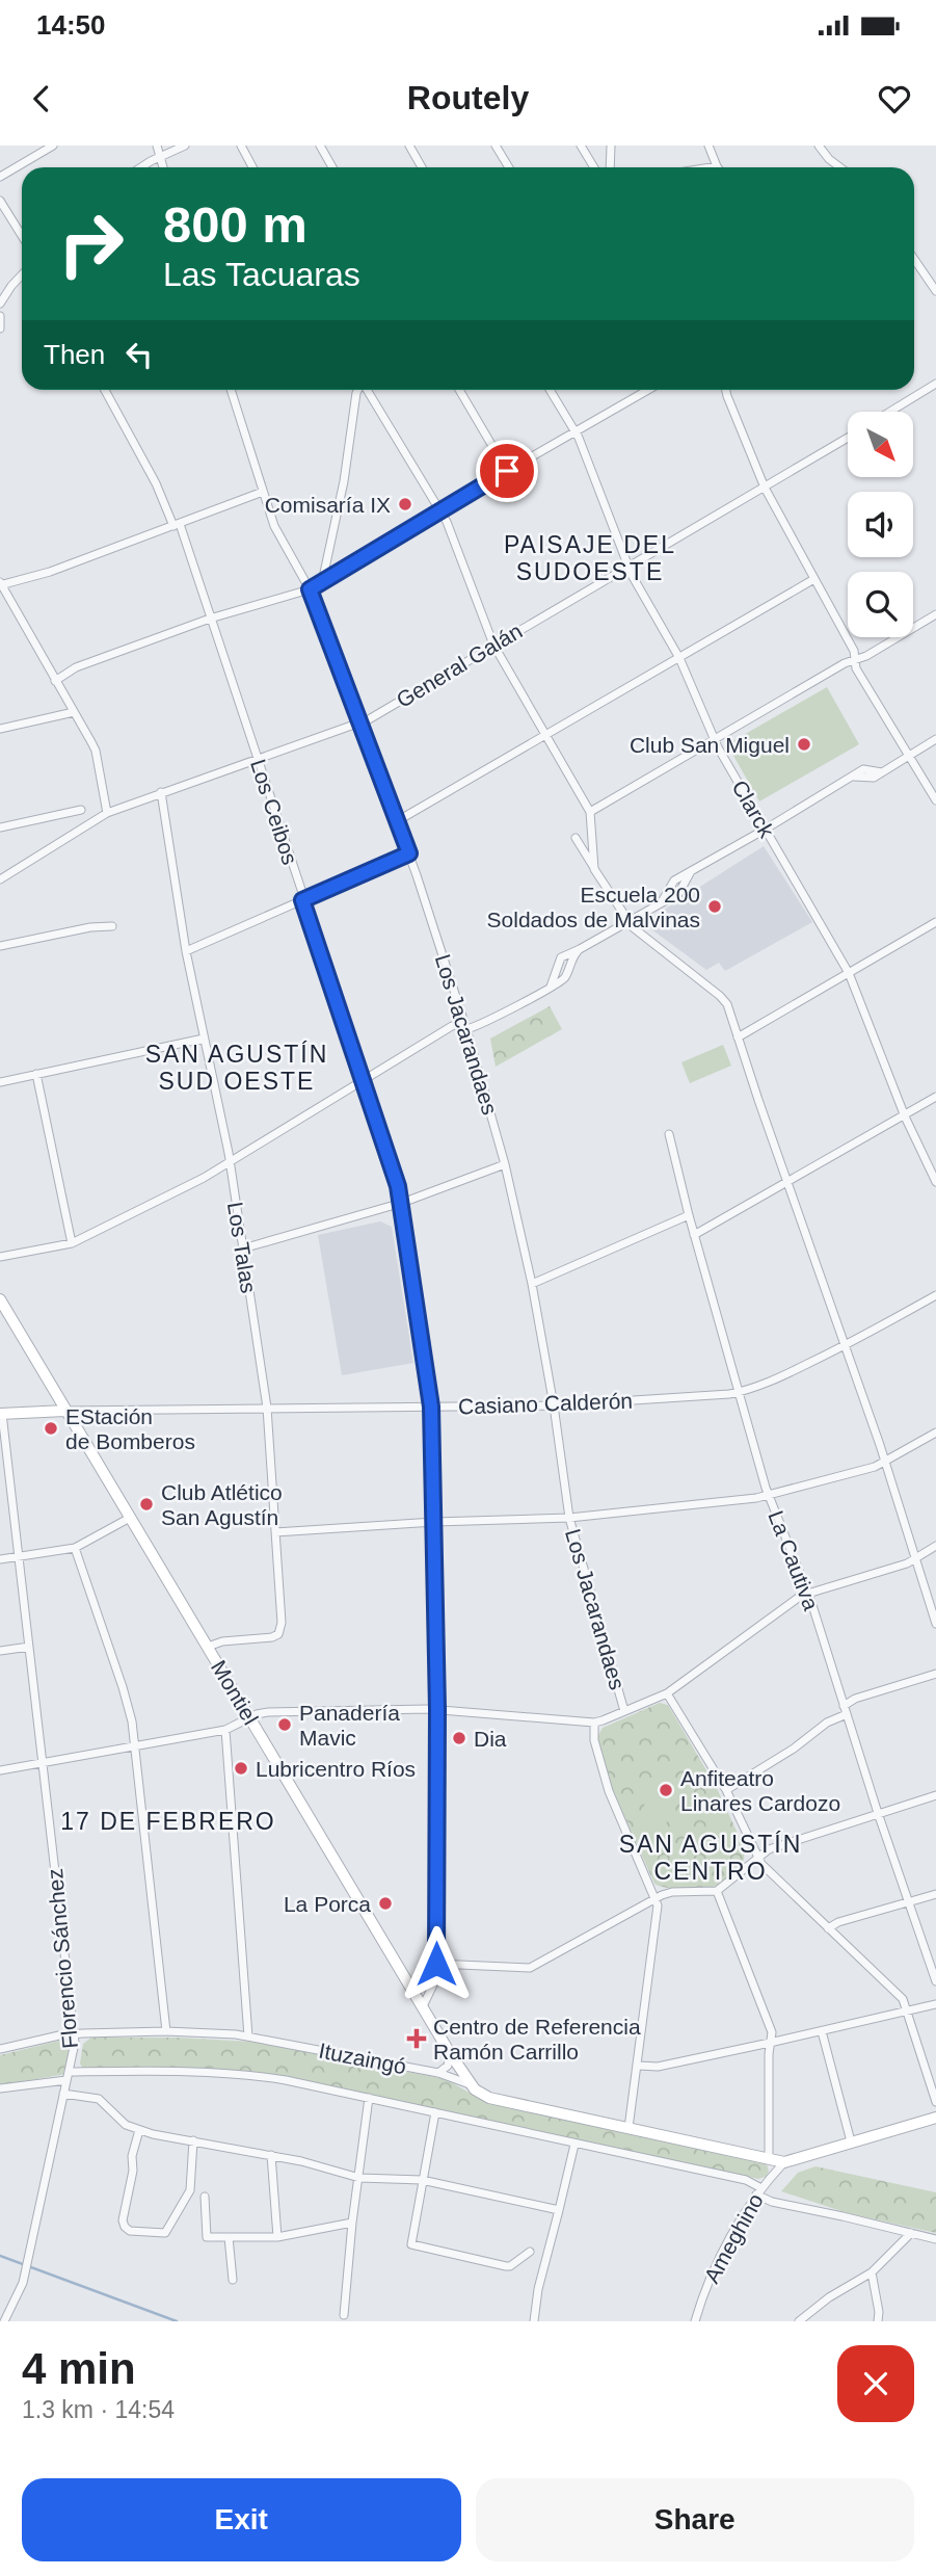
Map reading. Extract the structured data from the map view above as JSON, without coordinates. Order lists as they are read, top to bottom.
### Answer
{
  "streets": {
    "street": [
      "General Galán",
      "Clarck",
      "Los Ceibos",
      "Los Jacarandaes",
      "Los Talas",
      "Casiano Calderón",
      "La Cautiva",
      "Montiel",
      "Florencio Sánchez",
      "Ituzaingó",
      "Ameghino"
    ]
  },
  "crossings": [
    ["General Galán", "Clarck"],
    ["General Galán", "Los Ceibos"],
    ["General Galán", "Los Jacarandaes"],
    ["General Galán", "Los Talas"],
    ["Los Ceibos", "Casiano Calderón"],
    ["Los Ceibos", "Montiel"],
    ["Los Jacarandaes", "Casiano Calderón"],
    ["Los Talas", "Casiano Calderón"],
    ["Los Talas", "Montiel"],
    ["Casiano Calderón", "La Cautiva"],
    ["Casiano Calderón", "Montiel"],
    ["Casiano Calderón", "Florencio Sánchez"],
    ["Montiel", "Ituzaingó"],
    ["Florencio Sánchez", "Ituzaingó"],
    ["Ituzaingó", "Ameghino"]
  ],
  "districts": [
    "PAISAJE DEL SUDOESTE",
    "SAN AGUSTÍN SUD OESTE",
    "17 DE FEBRERO",
    "SAN AGUSTÍN CENTRO"
  ],
  "places": {
    "other": [
      "Comisaría IX",
      "Club San Miguel",
      "Escuela 200 Soldados de Malvinas",
      "EStación de Bomberos",
      "Club Atlético San Agustín",
      "Panadería Mavic",
      "Dia",
      "Lubricentro Ríos",
      "Anfiteatro Linares Cardozo",
      "La Porca"
    ],
    "health": ["Centro de Referencia Ramón Carrillo"]
  },
  "north": "bottom right",
  "page": {
    "status": "14:50",
    "header": "Routely",
    "turn": ["800 m", "Las Tacuaras"],
    "then": "Then",
    "heading": ["4 min", "1.3 km · 14:54"],
    "buttons": ["Exit", "Share"]
  }
}
